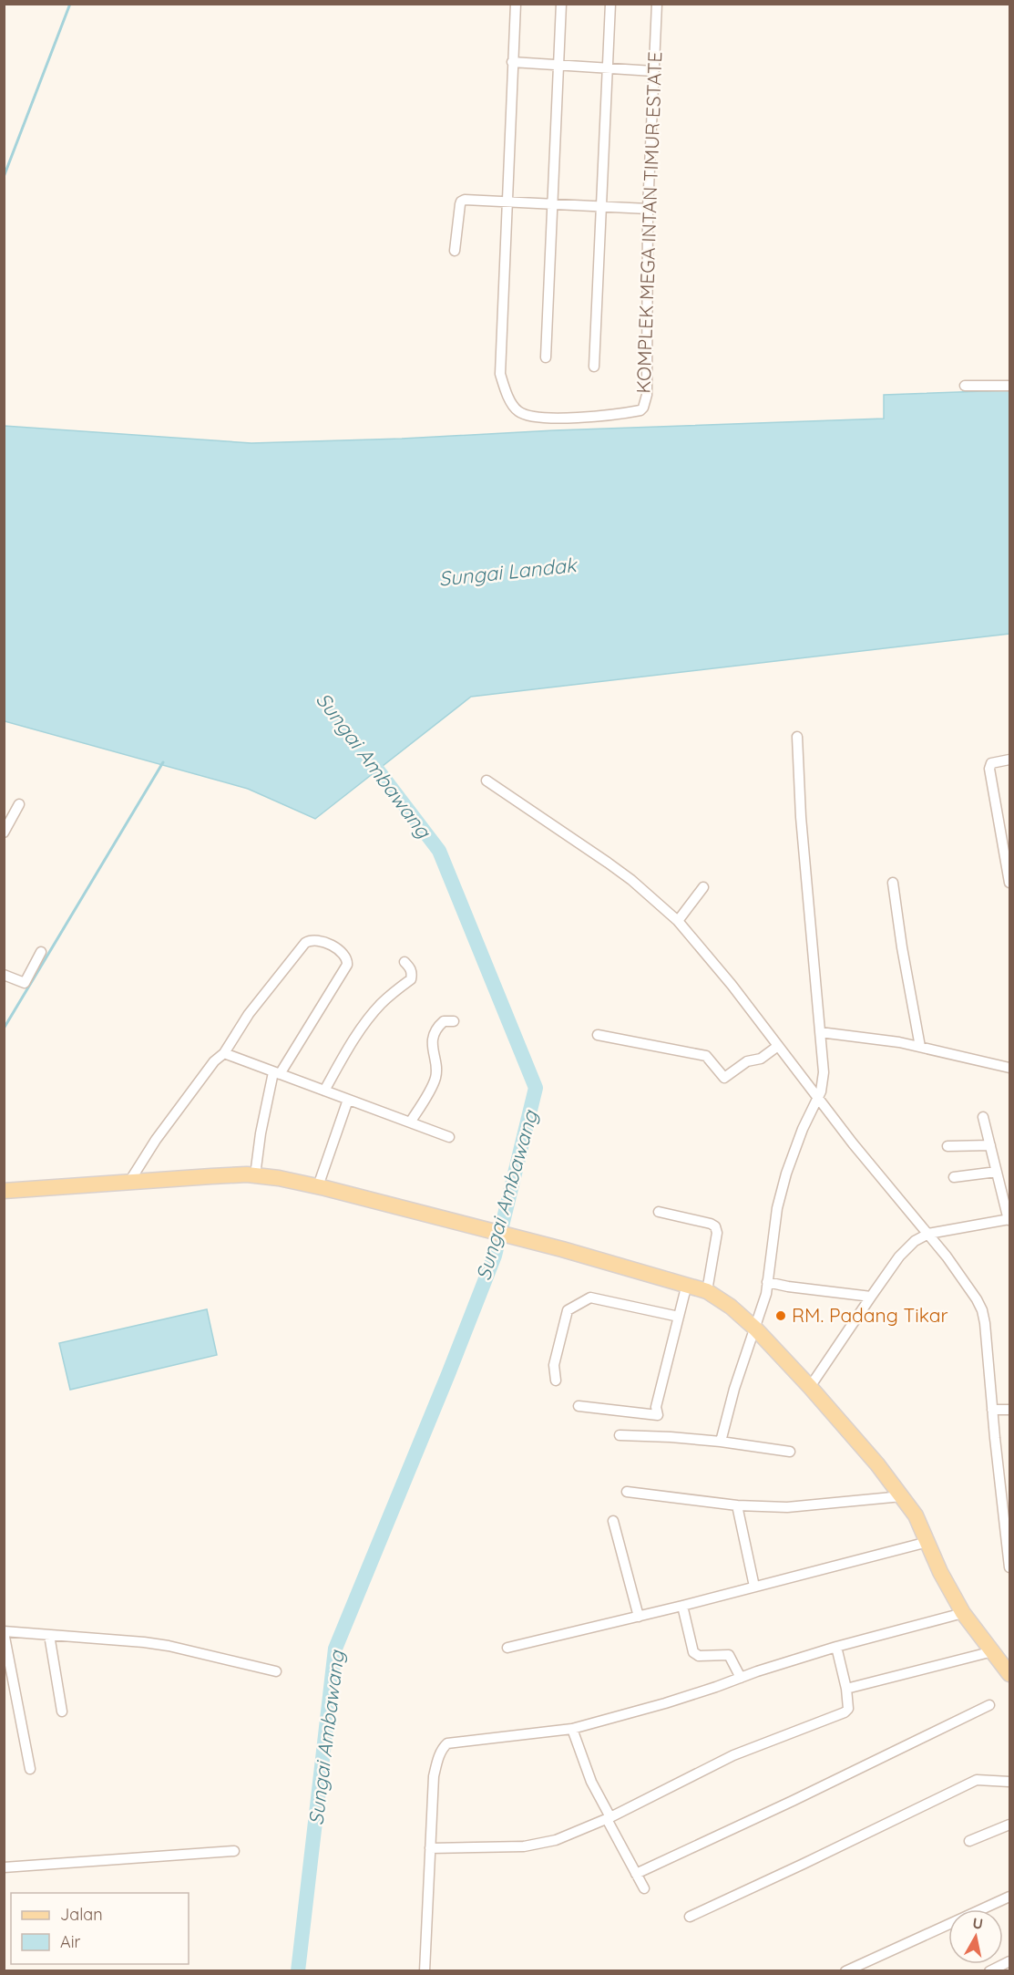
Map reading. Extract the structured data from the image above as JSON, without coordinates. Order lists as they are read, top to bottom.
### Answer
{
  "streets": {
    "street": ["KOMPLEK MEGA INTAN TIMUR ESTATE"]
  },
  "water": ["Sungai Landak", "Sungai Ambawang"],
  "places": ["RM. Padang Tikar"],
  "legend": ["Jalan", "Air"],
  "north": "top"
}
